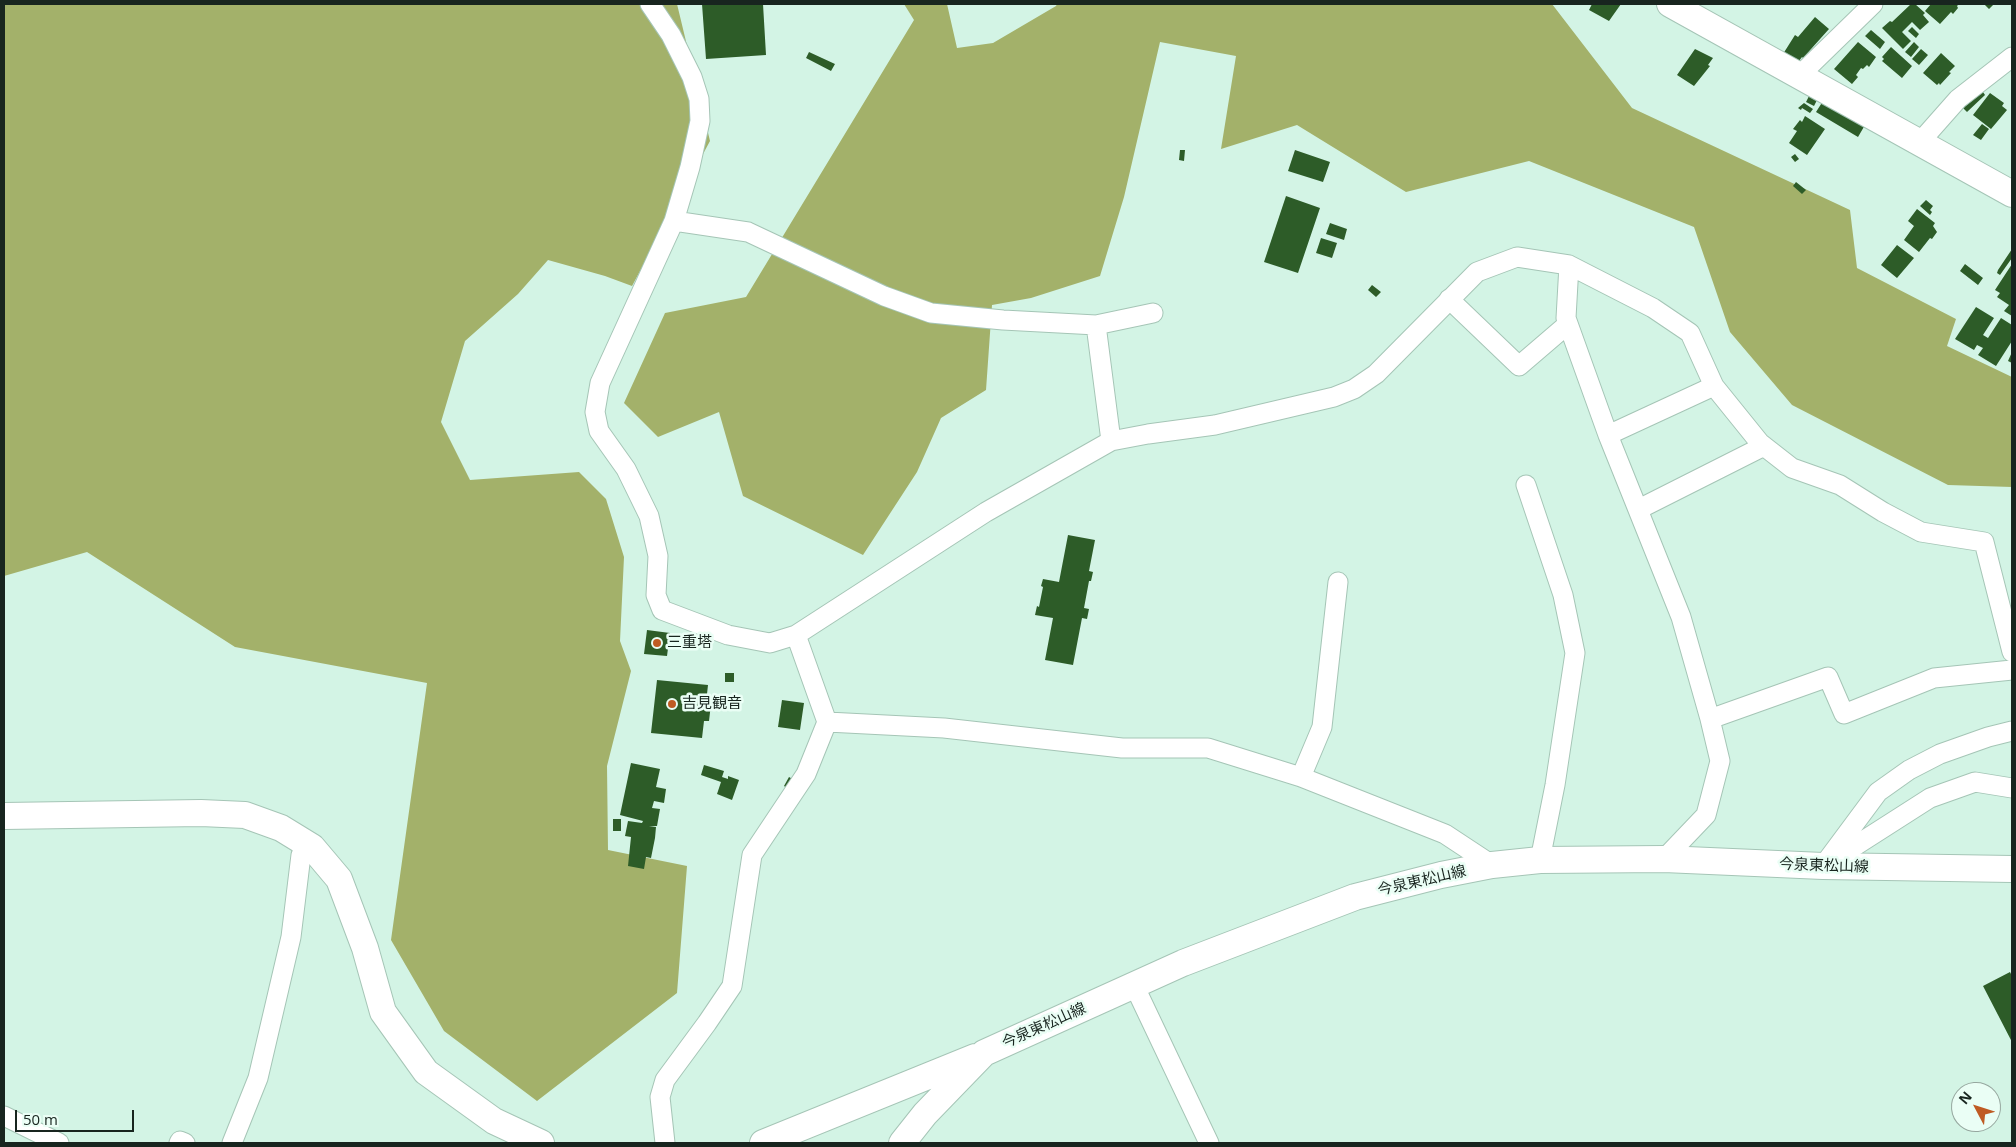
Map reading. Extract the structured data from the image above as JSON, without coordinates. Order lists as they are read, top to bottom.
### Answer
{
  "streets": {
    "street": ["今泉東松山線"]
  },
  "places": ["三重塔", "吉見観音"],
  "scale_bar": "50 m",
  "north": "top left"
}
